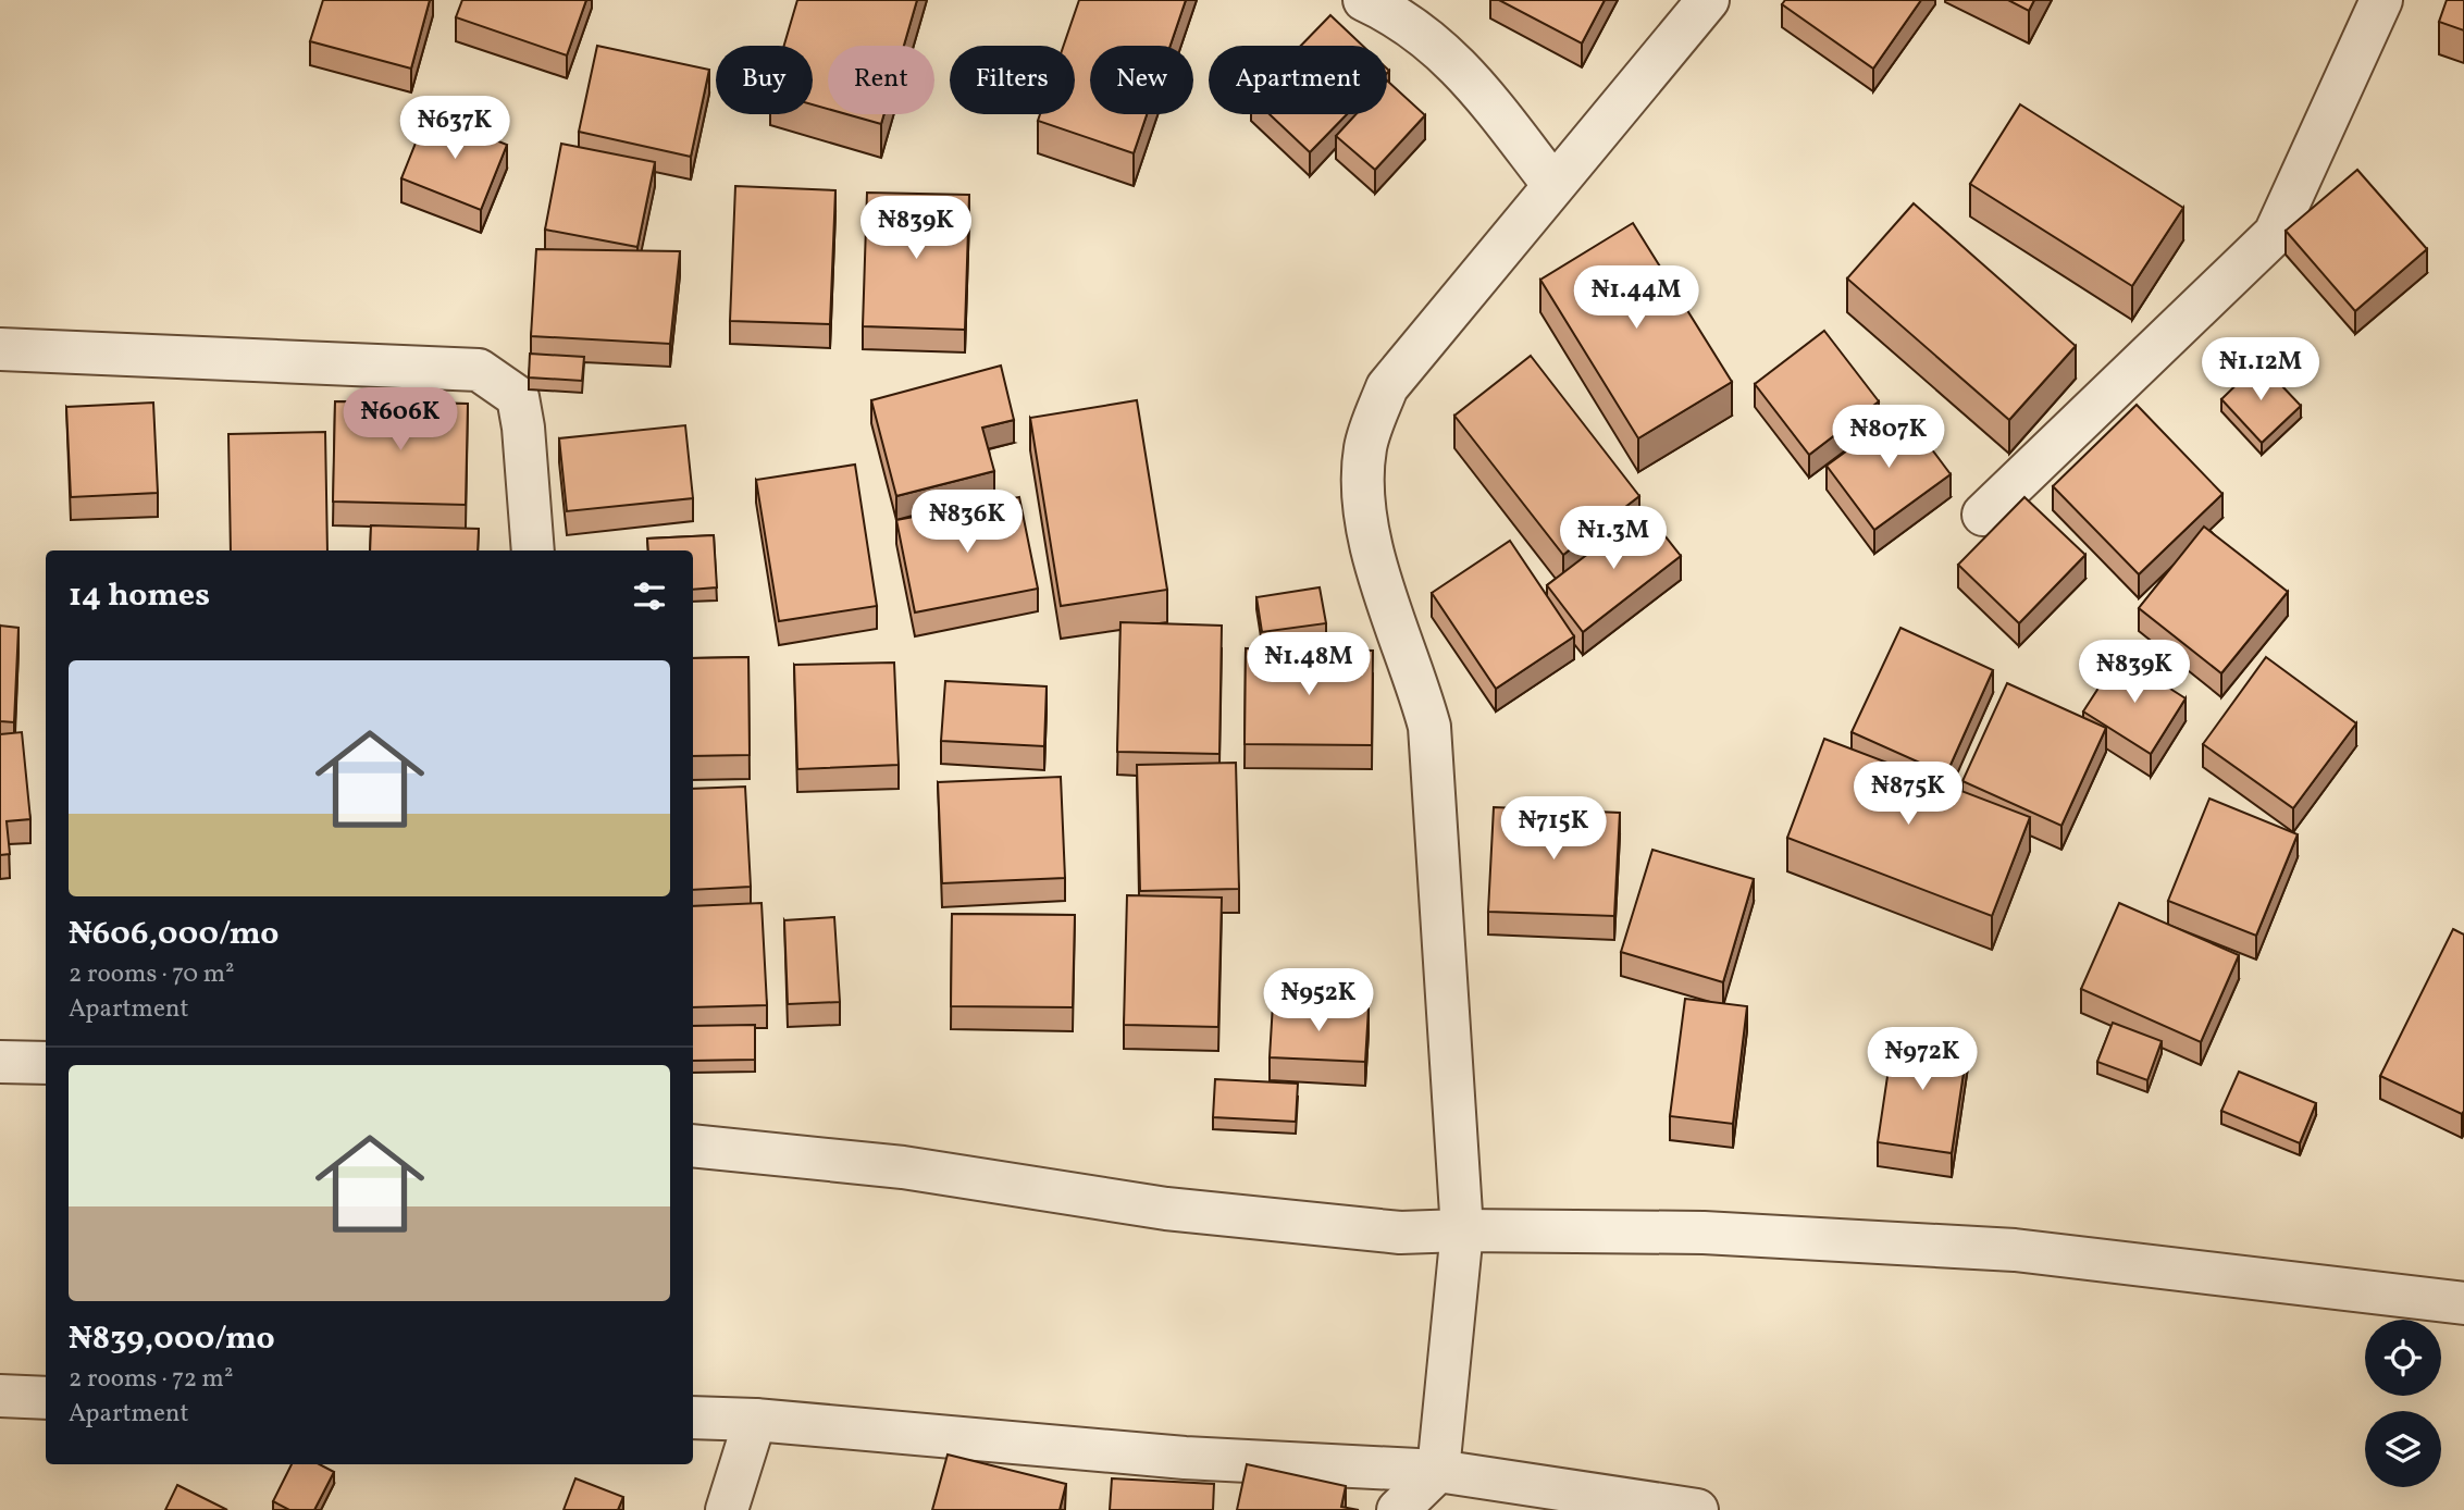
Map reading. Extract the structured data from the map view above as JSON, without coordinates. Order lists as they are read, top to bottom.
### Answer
{
  "page": {
    "chip": [
      "Buy",
      "Rent",
      "Filters",
      "New",
      "Apartment"
    ],
    "price": [
      "₦637K",
      "₦839K",
      "₦1.44M",
      "₦1.12M",
      "₦606K",
      "₦807K",
      "₦836K",
      "₦1.3M",
      "₦1.48M",
      "₦839K",
      "₦875K",
      "₦715K",
      "₦952K",
      "₦972K"
    ],
    "heading": "14 homes",
    "list": [
      {
        "name": "₦606,000/mo",
        "note": "2 rooms · 70 m² · Apartment"
      },
      {
        "name": "₦839,000/mo",
        "note": "2 rooms · 72 m² · Apartment"
      }
    ]
  }
}
